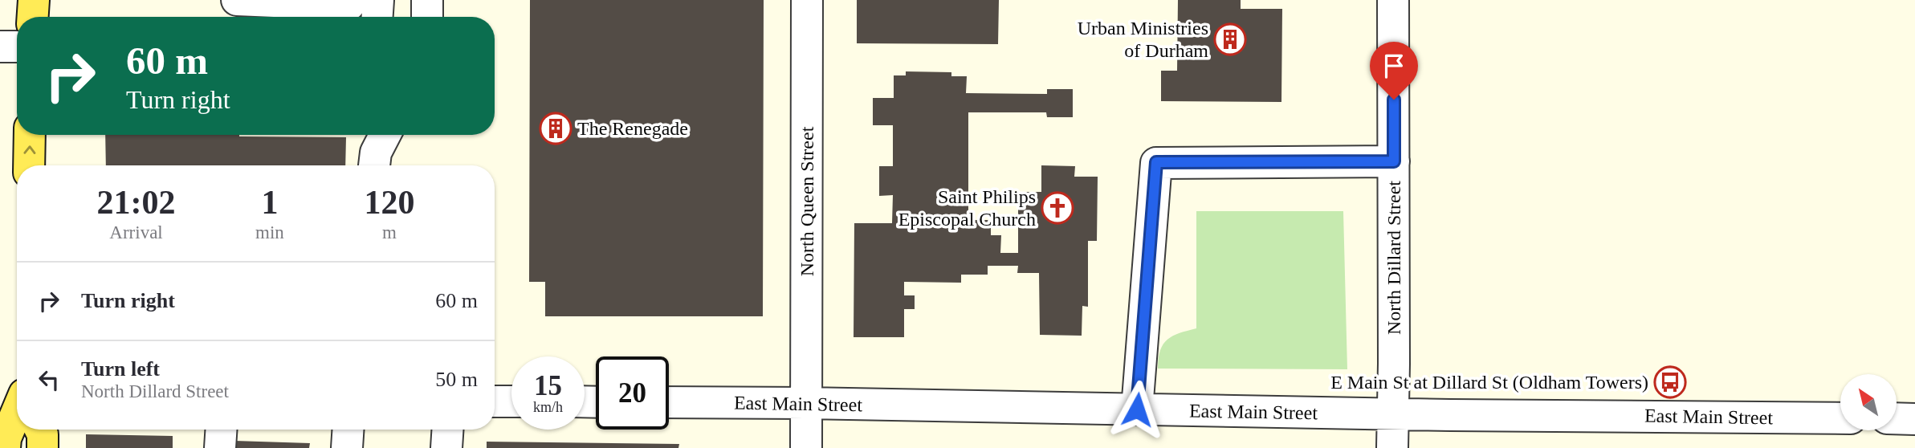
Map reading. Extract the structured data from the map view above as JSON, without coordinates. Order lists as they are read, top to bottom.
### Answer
{
  "streets": {
    "street": ["North Queen Street", "North Dillard Street", "East Main Street"]
  },
  "crossings": [
    ["North Queen Street", "East Main Street"],
    ["North Dillard Street", "East Main Street"]
  ],
  "places": {
    "building": ["Urban Ministries of Durham", "The Renegade"],
    "church": ["Saint Philips Episcopal Church"],
    "bus stop": ["E Main St at Dillard St (Oldham Towers)"]
  },
  "north": "top left",
  "page": {
    "turn": ["60 m", "Turn right"],
    "eta": [
      "21:02",
      "Arrival",
      "1",
      "min",
      "120",
      "m"
    ],
    "list": [
      {
        "name": "Turn right",
        "value": "60 m"
      },
      {
        "name": "Turn left",
        "note": "North Dillard Street",
        "value": "50 m"
      }
    ],
    "speed": "15 km/h",
    "limit": "20"
  }
}
